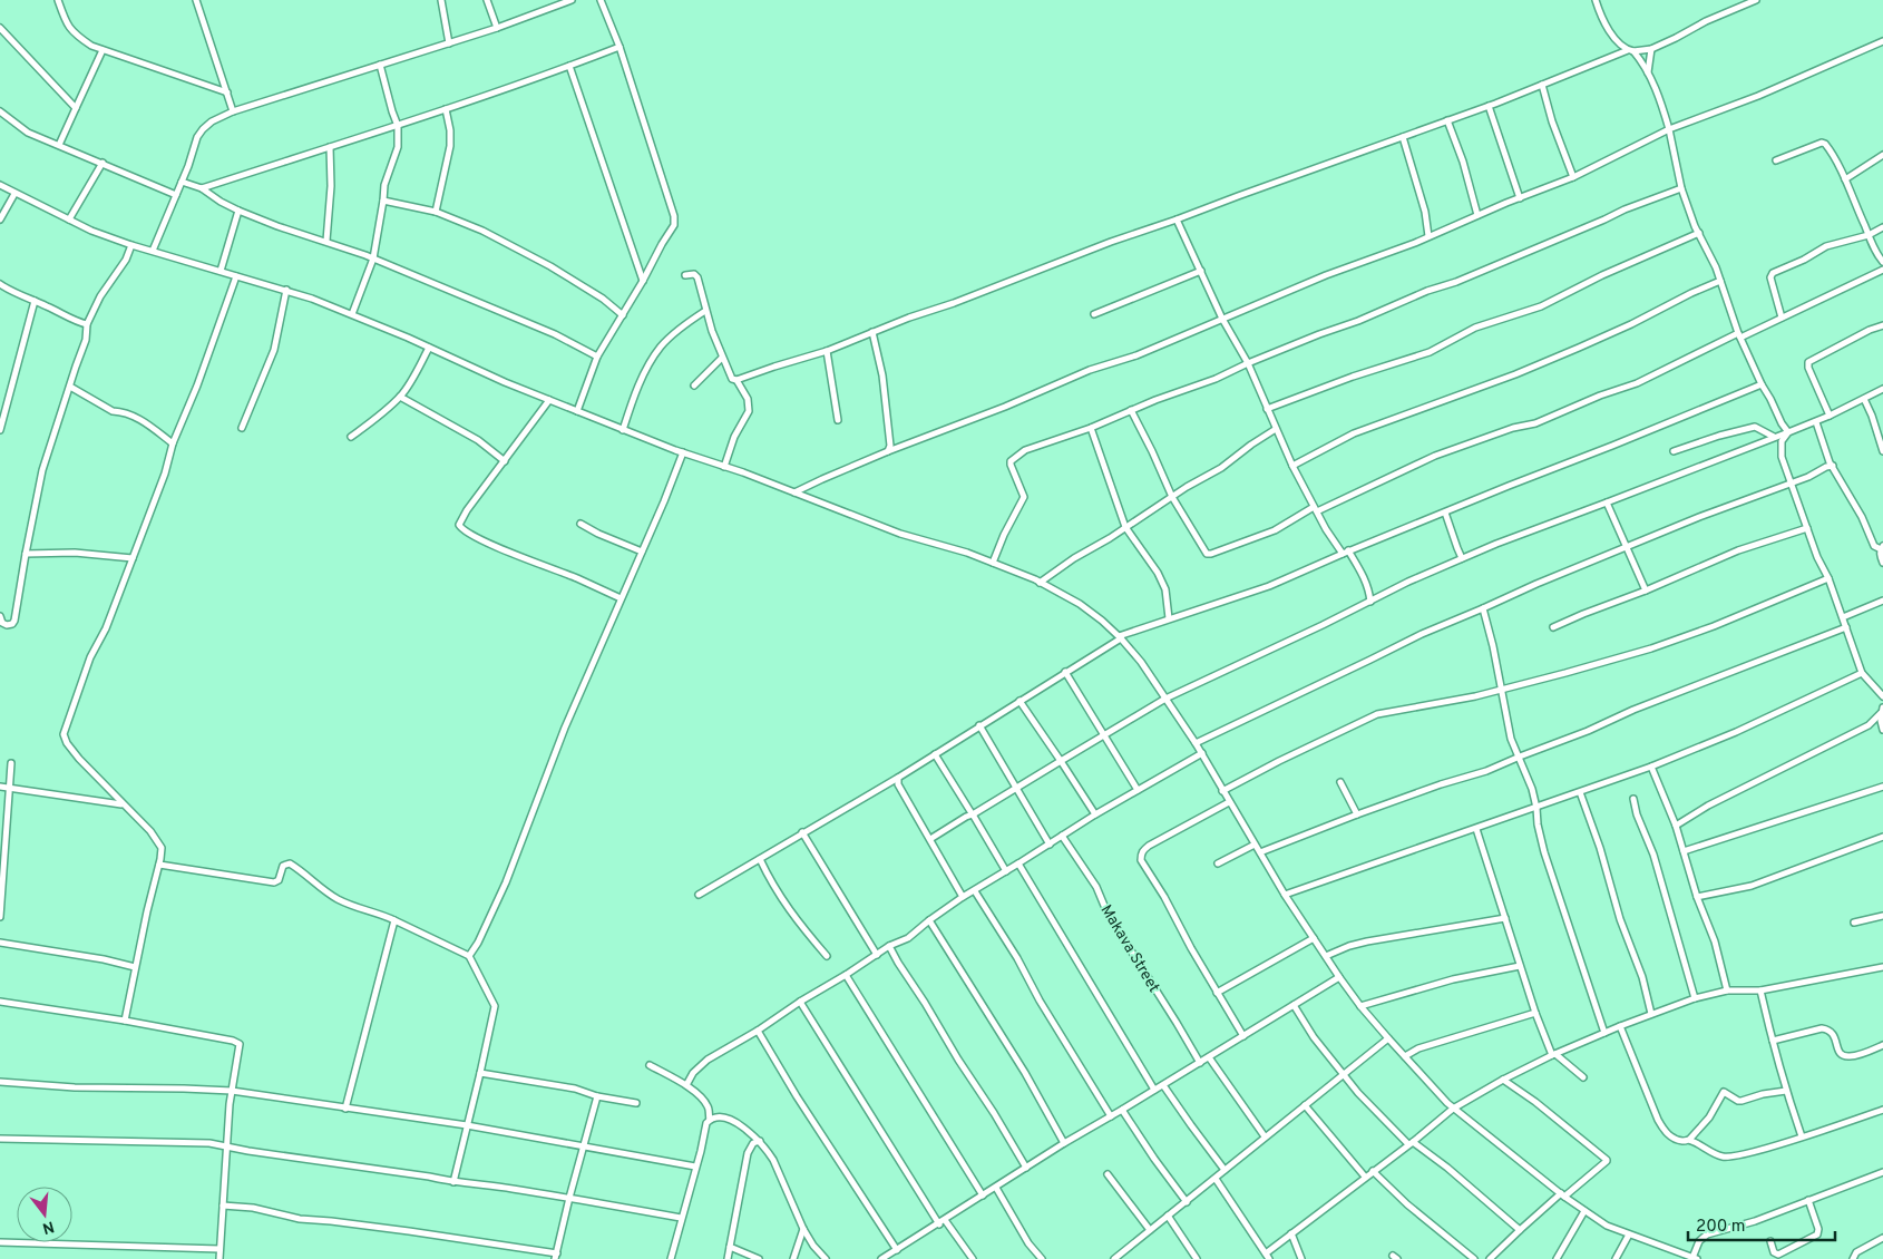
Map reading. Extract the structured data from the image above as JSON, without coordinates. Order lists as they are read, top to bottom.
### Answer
{
  "streets": {
    "street": ["Makava Street"]
  },
  "scale_bar": "200 m",
  "north": "bottom"
}
